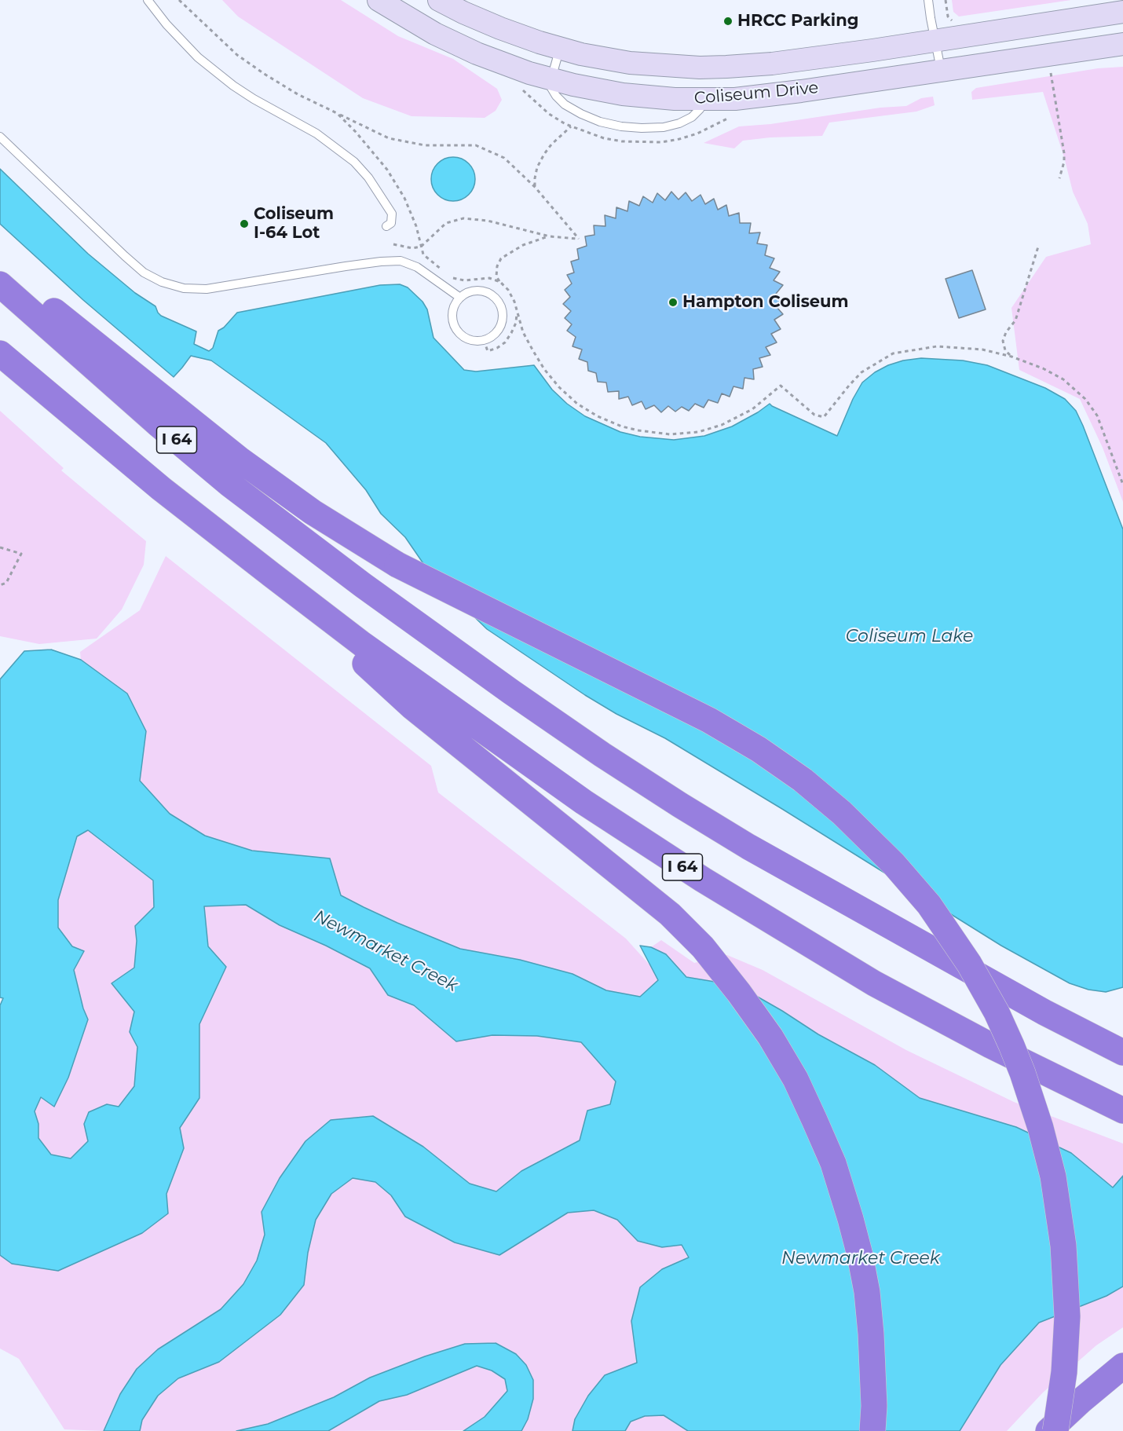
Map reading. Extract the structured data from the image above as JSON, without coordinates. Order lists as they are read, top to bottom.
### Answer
{
  "streets": {
    "highway": ["I 64"],
    "street": ["Coliseum Drive"]
  },
  "water": ["Coliseum Lake", "Newmarket Creek"],
  "places": ["HRCC Parking", "Coliseum I-64 Lot", "Hampton Coliseum"]
}
